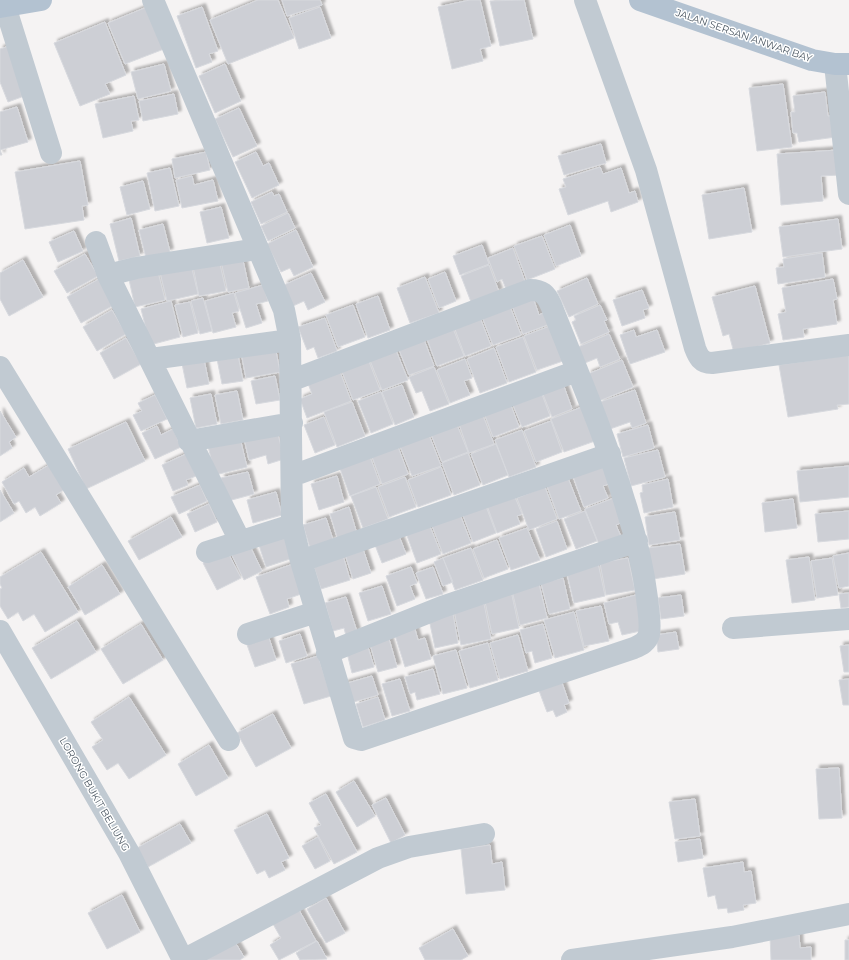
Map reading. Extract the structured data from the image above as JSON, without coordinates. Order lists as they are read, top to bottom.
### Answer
{
  "streets": {
    "main road": ["JALAN SERSAN ANWAR BAY"],
    "street": ["LORONG BUKIT BELIUNG"]
  }
}
